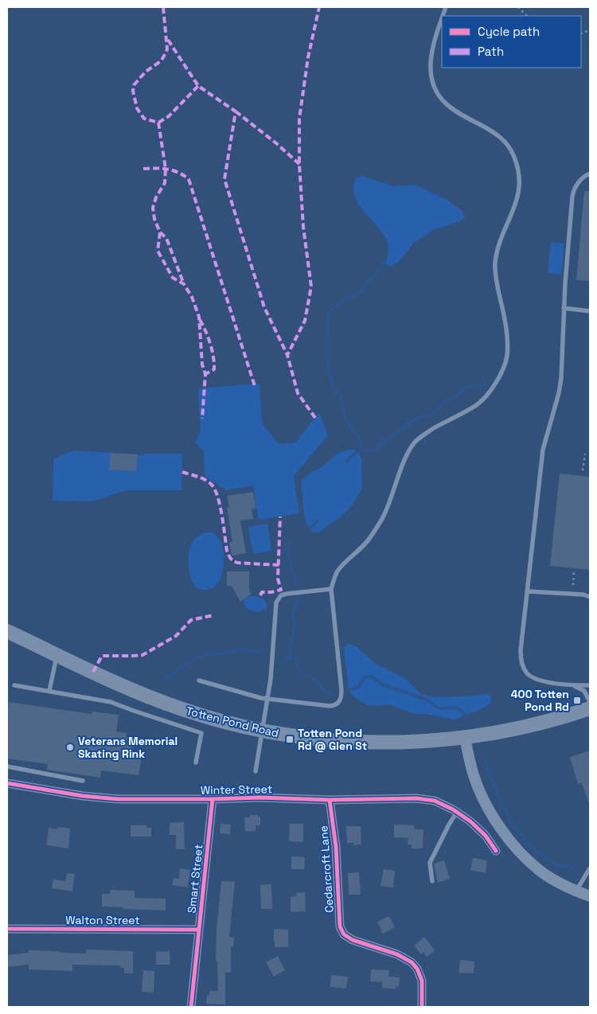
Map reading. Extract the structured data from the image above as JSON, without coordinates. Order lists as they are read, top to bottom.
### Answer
{
  "streets": {
    "main road": ["Totten Pond Road"],
    "street": [
      "Winter Street",
      "Cedarcroft Lane",
      "Smart Street",
      "Walton Street"
    ]
  },
  "crossings": [
    ["Winter Street", "Cedarcroft Lane"],
    ["Winter Street", "Smart Street"],
    ["Smart Street", "Walton Street"]
  ],
  "places": {
    "transit": ["400 Totten Pond Rd", "Totten Pond Rd @ Glen St"],
    "other": ["Veterans Memorial Skating Rink"]
  },
  "legend": ["Cycle path", "Path"]
}
